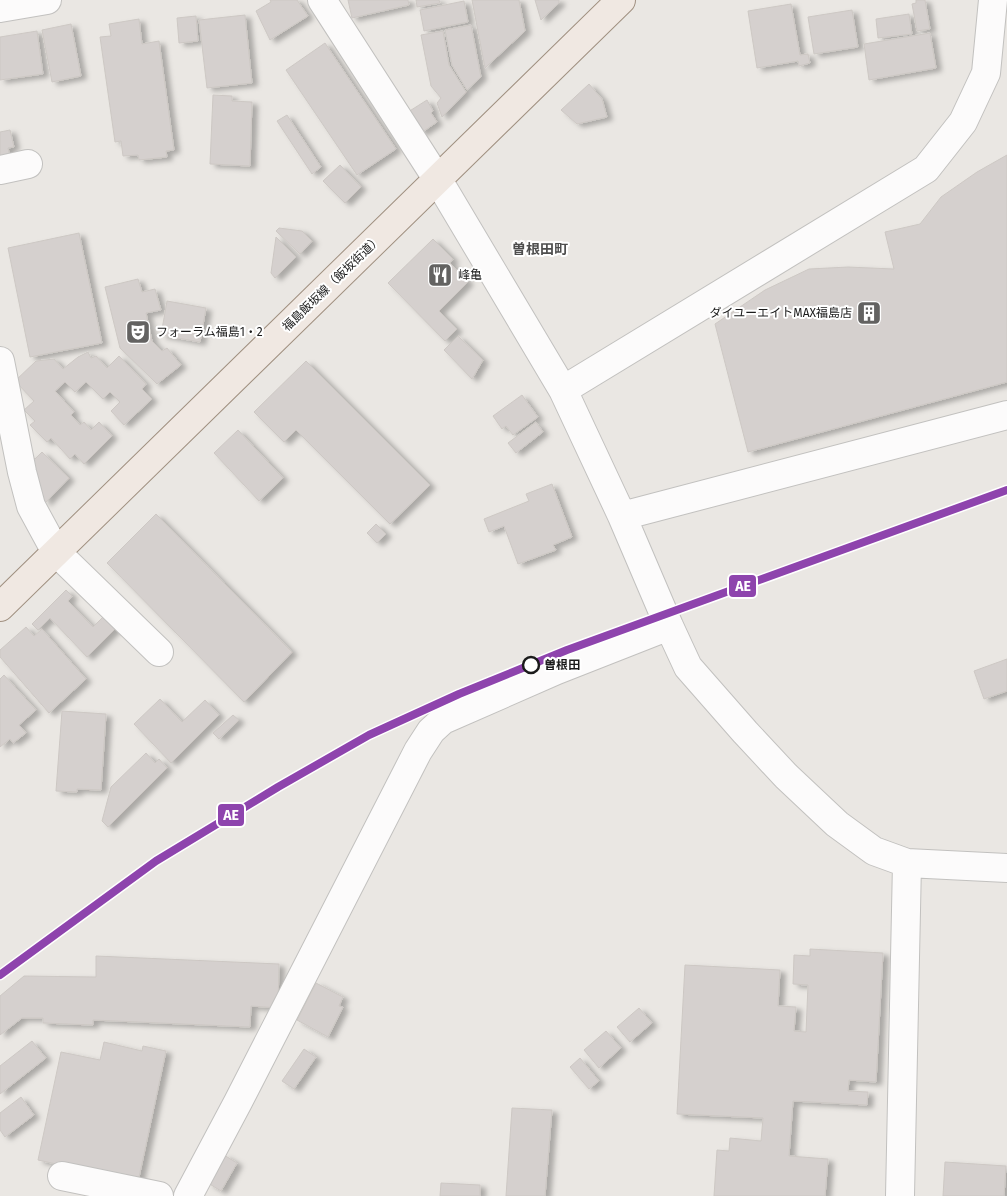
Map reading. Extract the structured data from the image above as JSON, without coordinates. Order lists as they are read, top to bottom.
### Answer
{
  "streets": {
    "main road": ["福島飯坂線（飯坂街道）"]
  },
  "districts": ["曽根田町"],
  "places": {
    "restaurant": ["峰亀"],
    "building": ["ダイユーエイトMAX福島店"],
    "theatre": ["フォーラム福島1・2"],
    "other": ["曽根田"]
  },
  "lines": ["transit line AE"]
}
